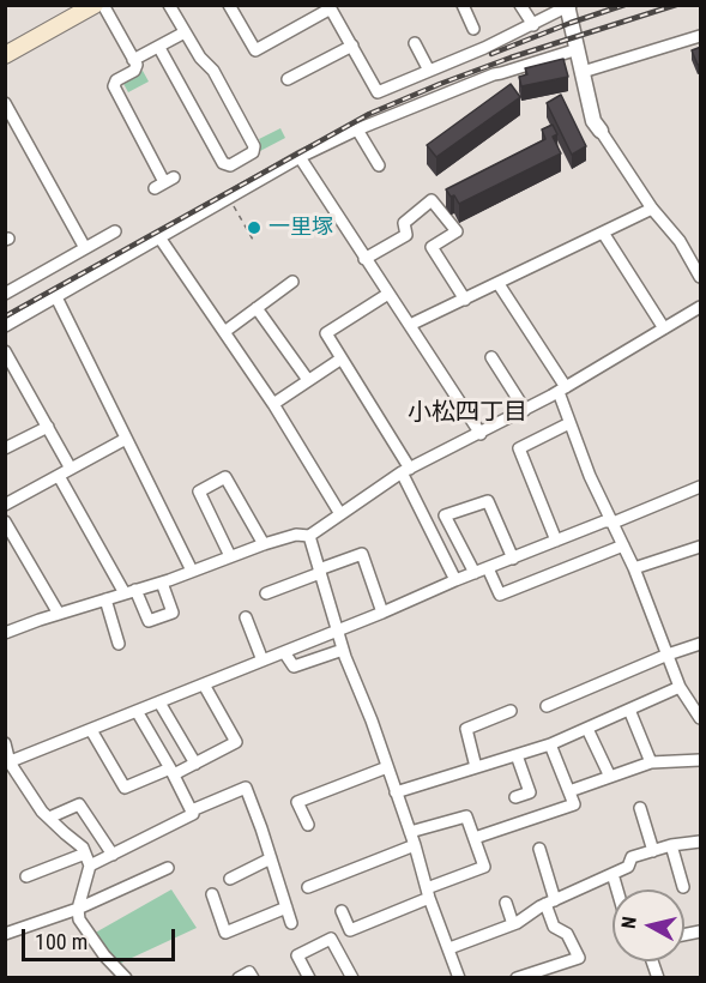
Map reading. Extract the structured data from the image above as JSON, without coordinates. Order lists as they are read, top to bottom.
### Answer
{
  "districts": ["小松四丁目"],
  "places": ["一里塚"],
  "scale_bar": "100 m",
  "north": "left"
}
